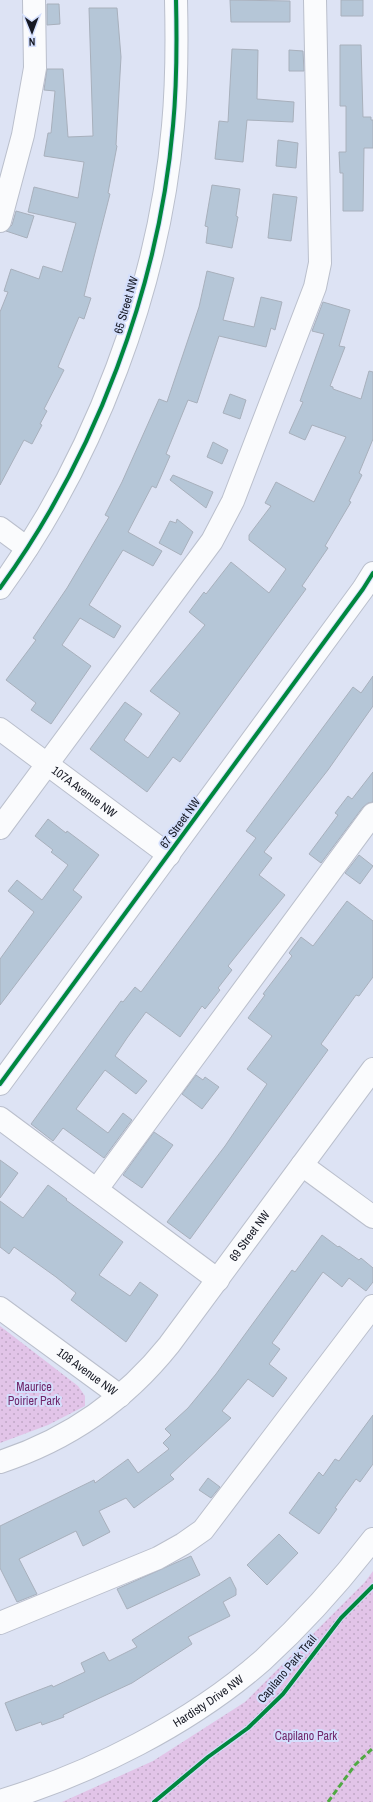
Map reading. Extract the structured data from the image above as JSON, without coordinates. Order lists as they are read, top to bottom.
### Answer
{
  "streets": {
    "street": [
      "65 Street NW",
      "107A Avenue NW",
      "67 Street NW",
      "69 Street NW",
      "108 Avenue NW",
      "Hardisty Drive NW"
    ],
    "cycle path": ["Capilano Park Trail"]
  },
  "crossings": [
    ["107A Avenue NW", "67 Street NW"],
    ["69 Street NW", "108 Avenue NW"]
  ],
  "parks": ["Maurice Poirier Park", "Capilano Park"],
  "north": "bottom"
}
